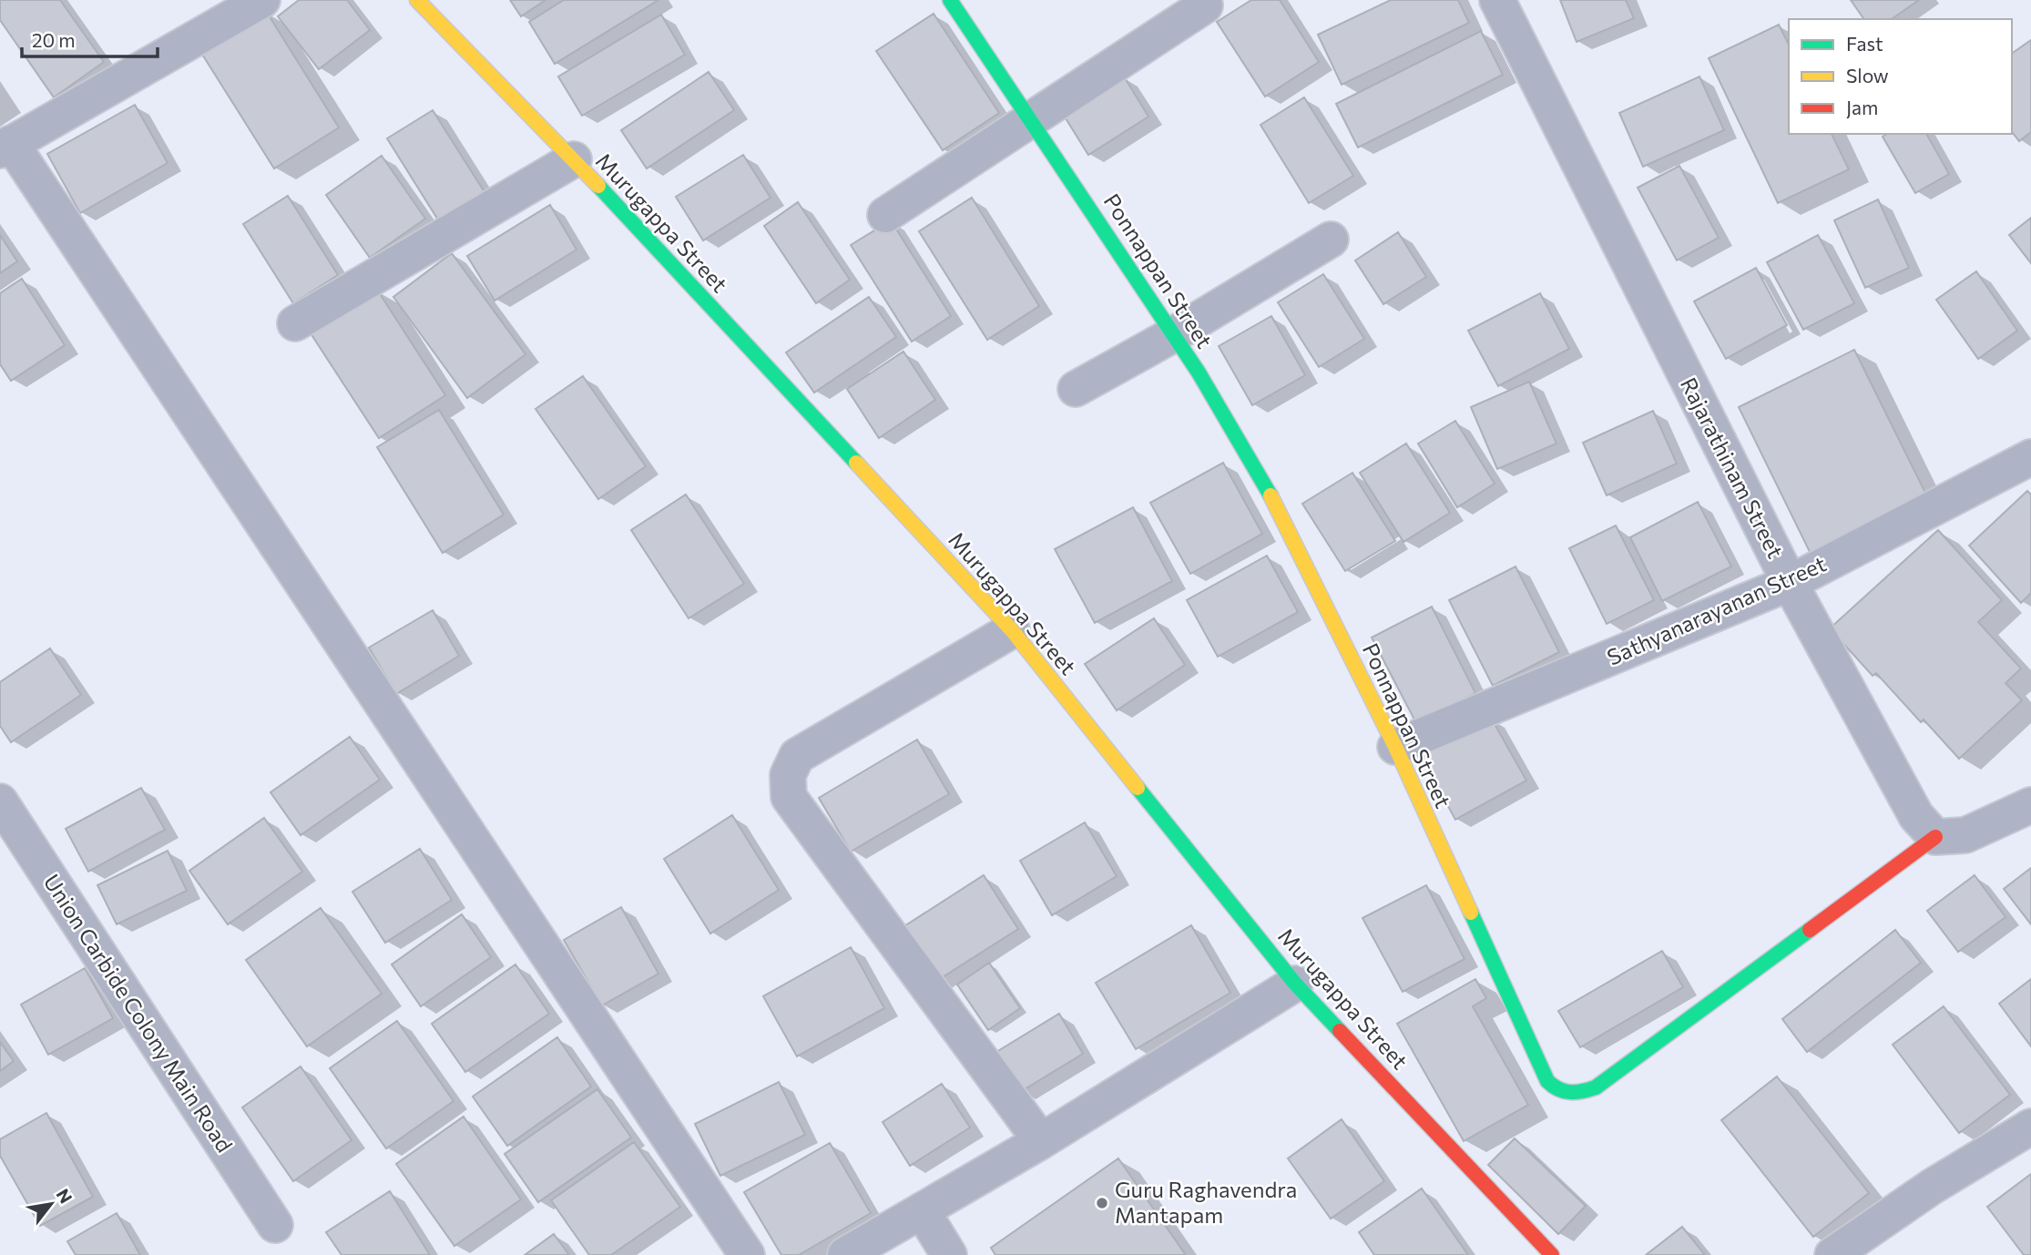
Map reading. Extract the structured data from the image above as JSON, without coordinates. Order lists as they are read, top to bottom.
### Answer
{
  "streets": {
    "street": [
      "Murugappa Street",
      "Ponnappan Street",
      "Rajarathinam Street",
      "Sathyanarayanan Street",
      "Union Carbide Colony Main Road"
    ]
  },
  "crossings": [
    ["Ponnappan Street", "Rajarathinam Street"],
    ["Ponnappan Street", "Sathyanarayanan Street"],
    ["Rajarathinam Street", "Sathyanarayanan Street"]
  ],
  "places": ["Guru Raghavendra Mantapam"],
  "legend": ["Fast", "Slow", "Jam"],
  "scale_bar": "20 m",
  "north": "top right"
}
